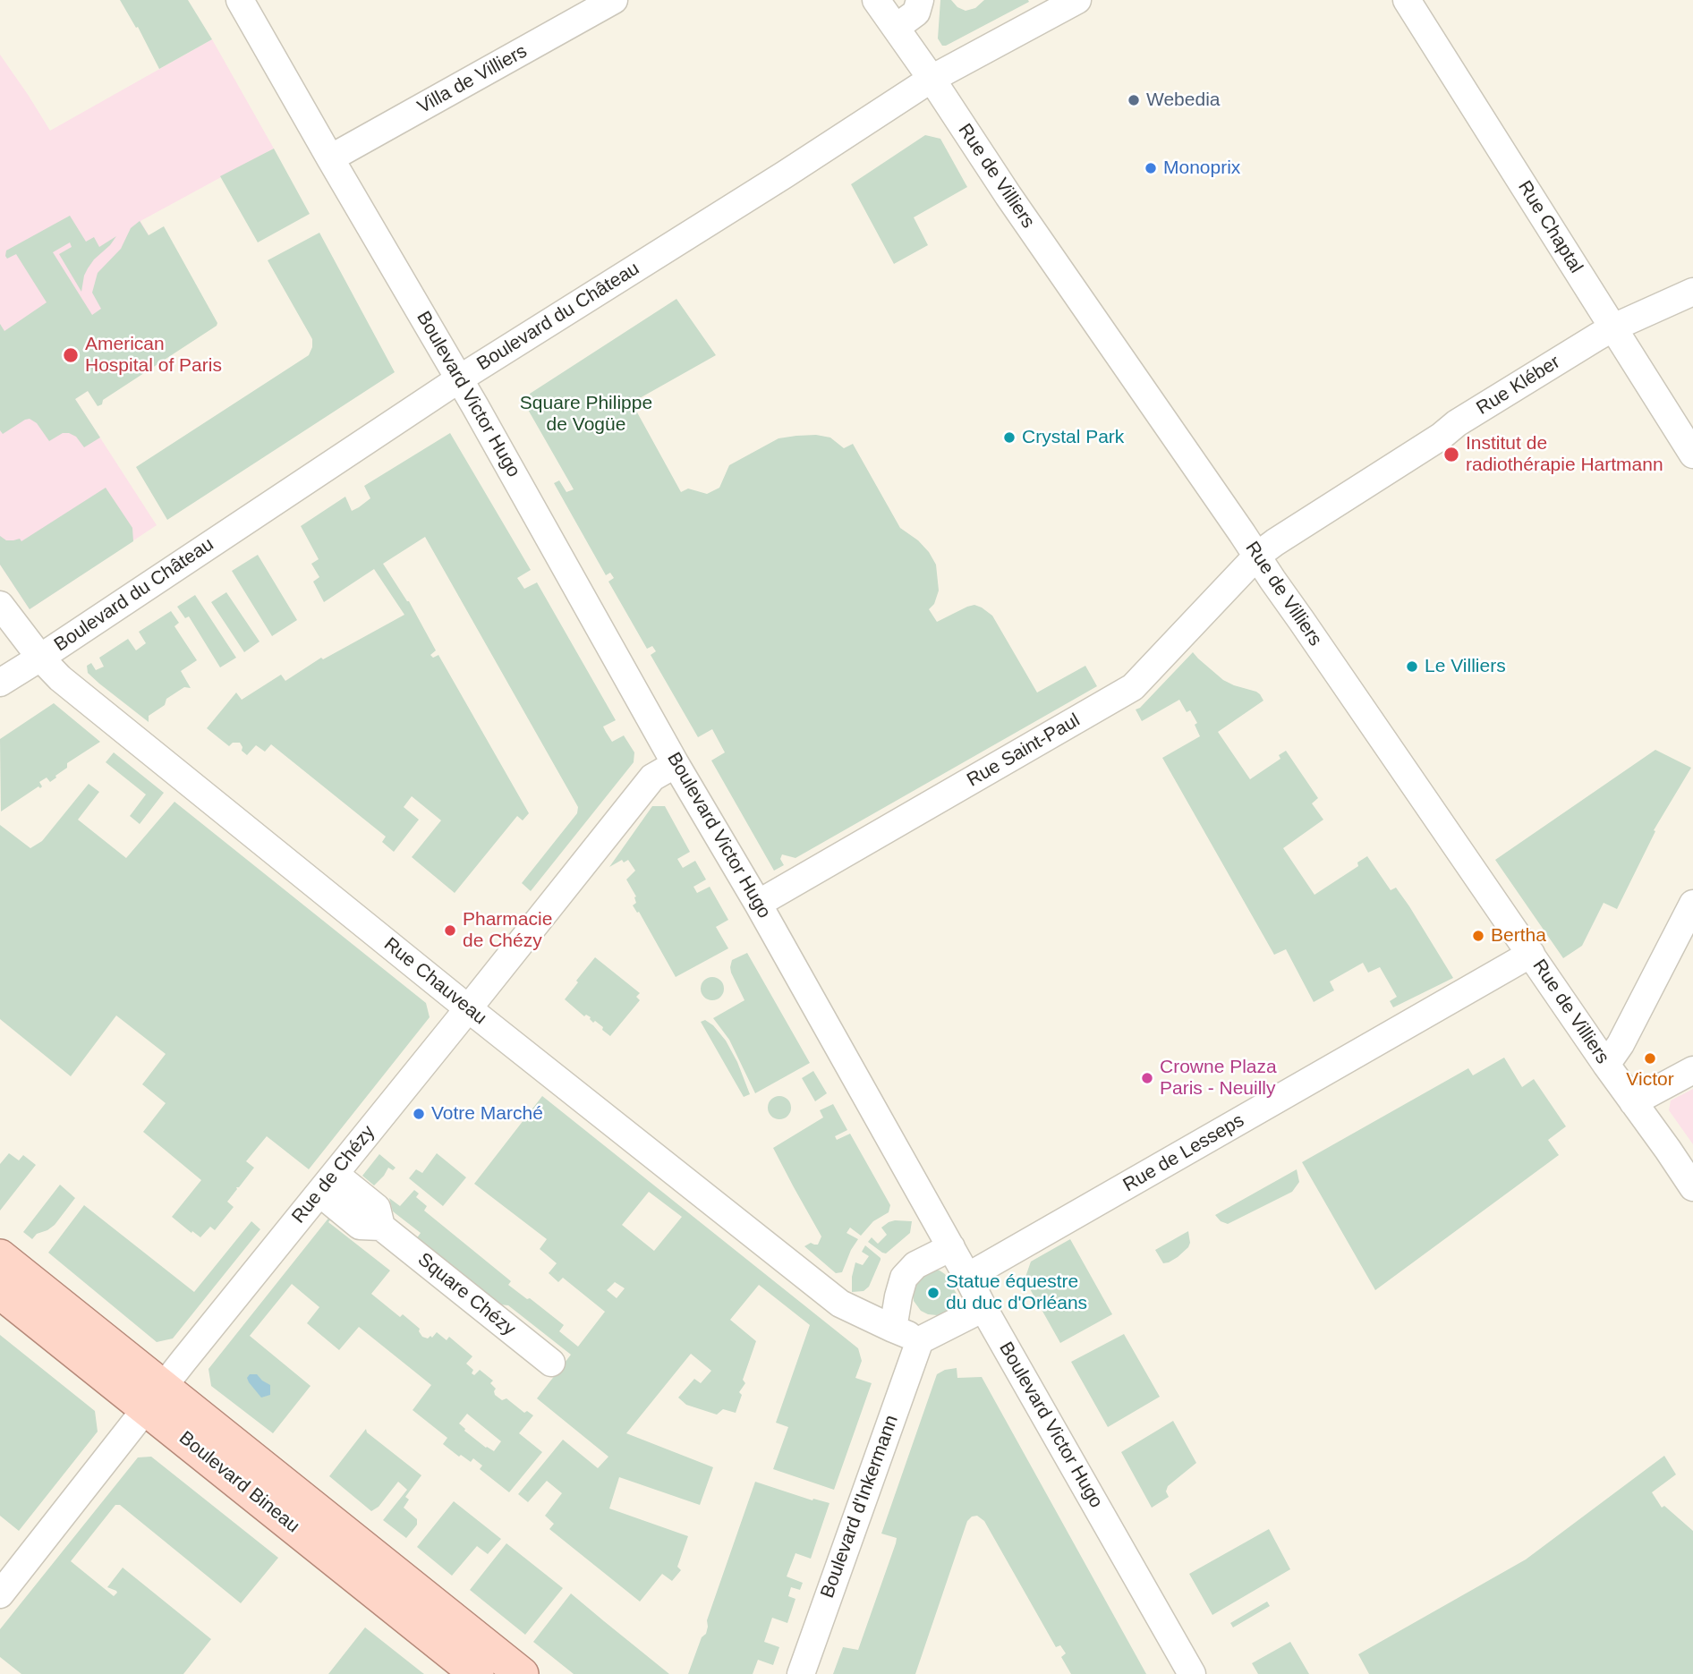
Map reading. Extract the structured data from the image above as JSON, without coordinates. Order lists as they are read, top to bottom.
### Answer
{
  "streets": {
    "main road": ["Boulevard Bineau"],
    "street": [
      "Villa de Villiers",
      "Rue de Villiers",
      "Rue Chaptal",
      "Boulevard du Château",
      "Rue Kléber",
      "Boulevard Victor Hugo",
      "Rue Saint-Paul",
      "Rue Chauveau",
      "Rue de Lesseps",
      "Rue de Chézy",
      "Square Chézy",
      "Boulevard d'Inkermann"
    ]
  },
  "crossings": [
    ["Villa de Villiers", "Boulevard Victor Hugo"],
    ["Rue de Villiers", "Boulevard du Château"],
    ["Rue de Villiers", "Rue Kléber"],
    ["Rue de Villiers", "Rue Saint-Paul"],
    ["Rue de Villiers", "Rue de Lesseps"],
    ["Rue Chaptal", "Rue Kléber"],
    ["Boulevard du Château", "Boulevard Victor Hugo"],
    ["Boulevard du Château", "Rue Chauveau"],
    ["Rue Kléber", "Rue Saint-Paul"],
    ["Boulevard Victor Hugo", "Rue Saint-Paul"],
    ["Boulevard Victor Hugo", "Rue de Lesseps"],
    ["Boulevard Victor Hugo", "Rue de Chézy"],
    ["Rue Chauveau", "Rue de Chézy"],
    ["Rue Chauveau", "Boulevard d'Inkermann"],
    ["Rue de Chézy", "Square Chézy"],
    ["Rue de Chézy", "Boulevard Bineau"]
  ],
  "parks": ["Square Philippe de Vogüe"],
  "places": [
    "Webedia",
    "Monoprix",
    "American Hospital of Paris",
    "Crystal Park",
    "Institut de radiothérapie Hartmann",
    "Le Villiers",
    "Pharmacie de Chézy",
    "Bertha",
    "Victor",
    "Crowne Plaza Paris - Neuilly",
    "Votre Marché",
    "Statue équestre du duc d'Orléans"
  ]
}
